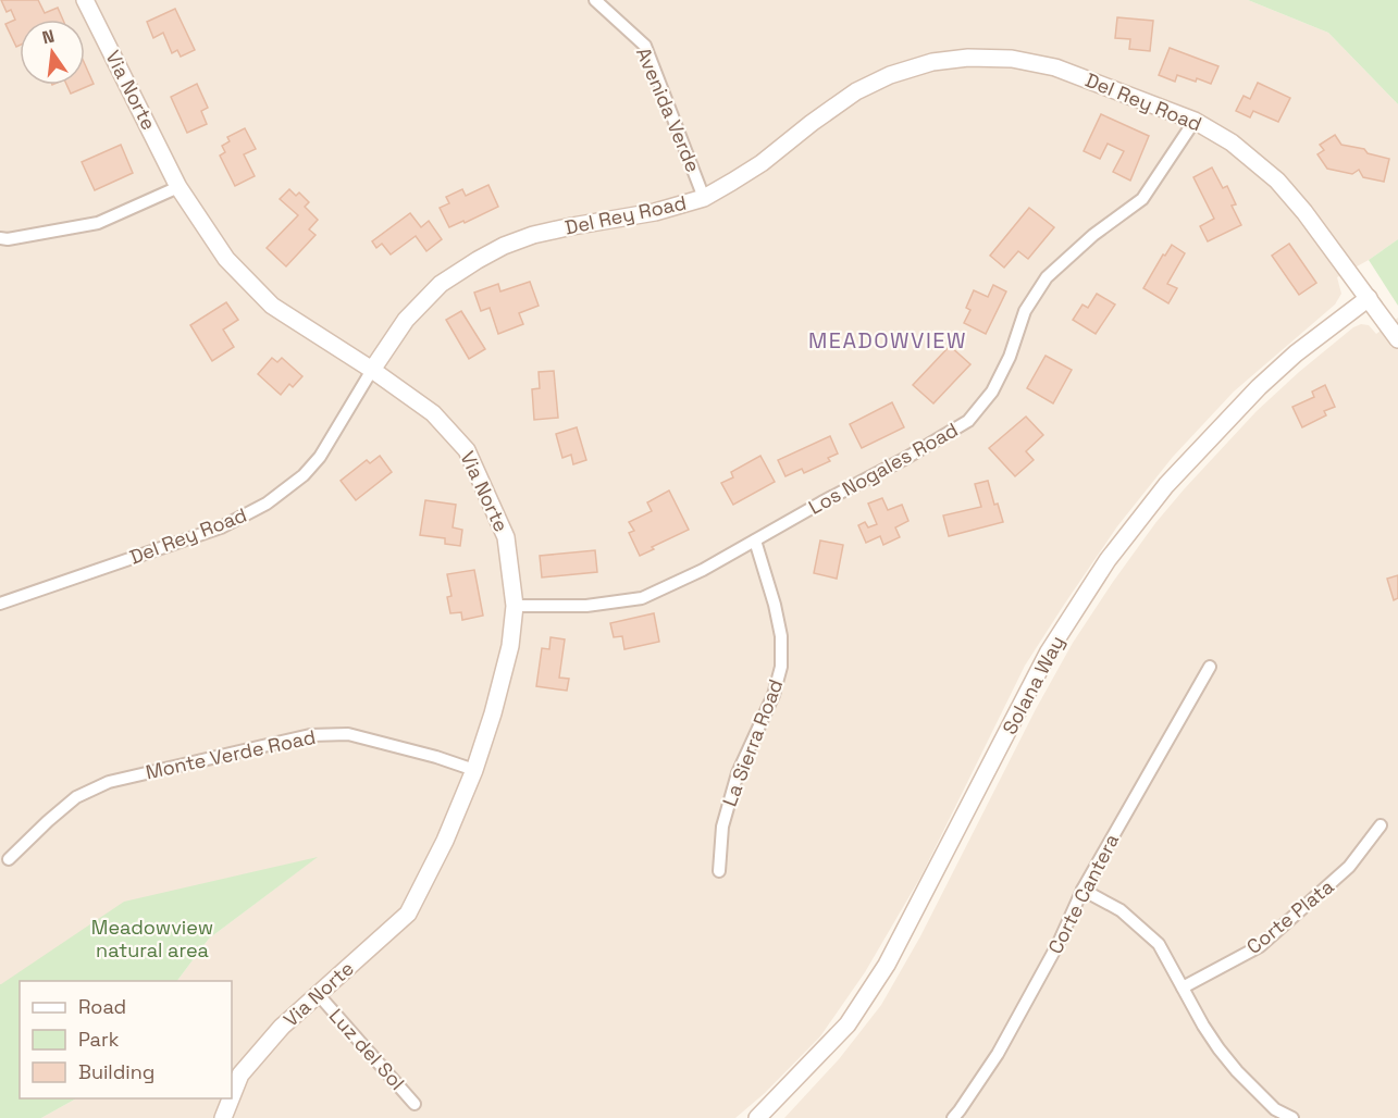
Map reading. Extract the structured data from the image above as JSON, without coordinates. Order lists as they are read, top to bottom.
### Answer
{
  "streets": {
    "street": [
      "Via Norte",
      "Del Rey Road",
      "Avenida Verde",
      "Los Nogales Road",
      "Solana Way",
      "La Sierra Road",
      "Monte Verde Road",
      "Corte Cantera",
      "Corte Plata",
      "Luz del Sol"
    ]
  },
  "crossings": [
    ["Via Norte", "Del Rey Road"],
    ["Via Norte", "Los Nogales Road"],
    ["Via Norte", "Monte Verde Road"],
    ["Via Norte", "Luz del Sol"],
    ["Del Rey Road", "Avenida Verde"],
    ["Del Rey Road", "Los Nogales Road"],
    ["Del Rey Road", "Solana Way"],
    ["Los Nogales Road", "La Sierra Road"]
  ],
  "districts": ["MEADOWVIEW"],
  "parks": ["Meadowview natural area"],
  "legend": ["Road", "Park", "Building"],
  "north": "top"
}
